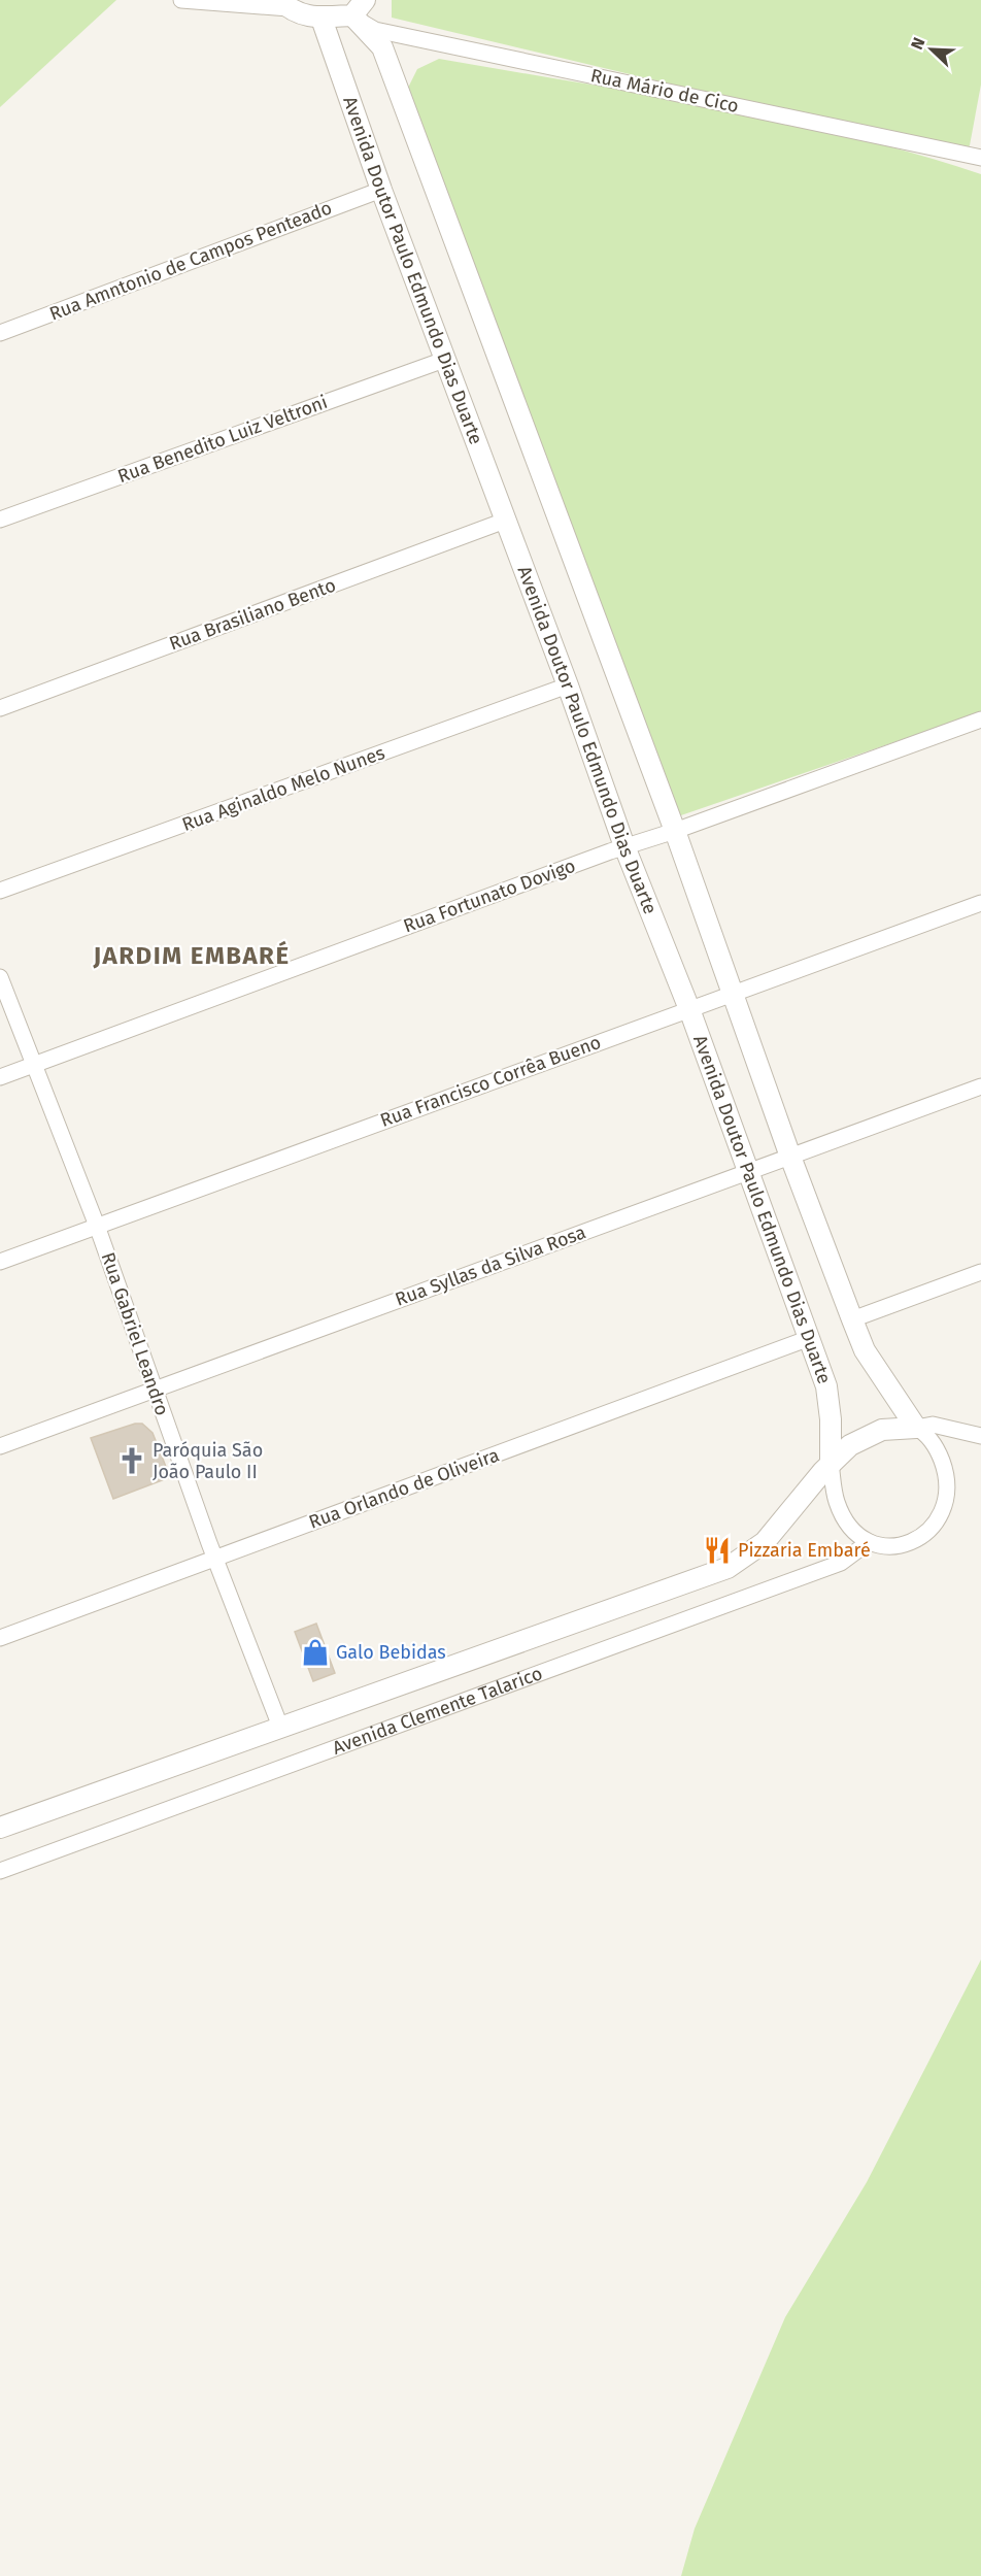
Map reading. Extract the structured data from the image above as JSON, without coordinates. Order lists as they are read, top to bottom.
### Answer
{
  "streets": {
    "street": [
      "Rua Mário de Cico",
      "Rua Amntonio de Campos Penteado",
      "Avenida Doutor Paulo Edmundo Dias Duarte",
      "Rua Benedito Luiz Veltroni",
      "Rua Brasiliano Bento",
      "Rua Aginaldo Melo Nunes",
      "Rua Fortunato Dovigo",
      "Rua Francisco Corrêa Bueno",
      "Rua Syllas da Silva Rosa",
      "Rua Gabriel Leandro",
      "Rua Orlando de Oliveira",
      "Avenida Clemente Talarico"
    ]
  },
  "crossings": [
    ["Rua Amntonio de Campos Penteado", "Avenida Doutor Paulo Edmundo Dias Duarte"],
    ["Avenida Doutor Paulo Edmundo Dias Duarte", "Rua Benedito Luiz Veltroni"],
    ["Avenida Doutor Paulo Edmundo Dias Duarte", "Rua Brasiliano Bento"],
    ["Avenida Doutor Paulo Edmundo Dias Duarte", "Rua Aginaldo Melo Nunes"],
    ["Avenida Doutor Paulo Edmundo Dias Duarte", "Rua Fortunato Dovigo"],
    ["Avenida Doutor Paulo Edmundo Dias Duarte", "Rua Francisco Corrêa Bueno"],
    ["Avenida Doutor Paulo Edmundo Dias Duarte", "Rua Syllas da Silva Rosa"],
    ["Avenida Doutor Paulo Edmundo Dias Duarte", "Rua Orlando de Oliveira"],
    ["Avenida Doutor Paulo Edmundo Dias Duarte", "Avenida Clemente Talarico"],
    ["Rua Fortunato Dovigo", "Rua Gabriel Leandro"],
    ["Rua Francisco Corrêa Bueno", "Rua Gabriel Leandro"],
    ["Rua Syllas da Silva Rosa", "Rua Gabriel Leandro"],
    ["Rua Gabriel Leandro", "Rua Orlando de Oliveira"],
    ["Rua Gabriel Leandro", "Avenida Clemente Talarico"]
  ],
  "districts": ["JARDIM EMBARÉ"],
  "places": {
    "church": ["Paróquia São João Paulo II"],
    "restaurant": ["Pizzaria Embaré"],
    "shop": ["Galo Bebidas"]
  },
  "north": "top left"
}
